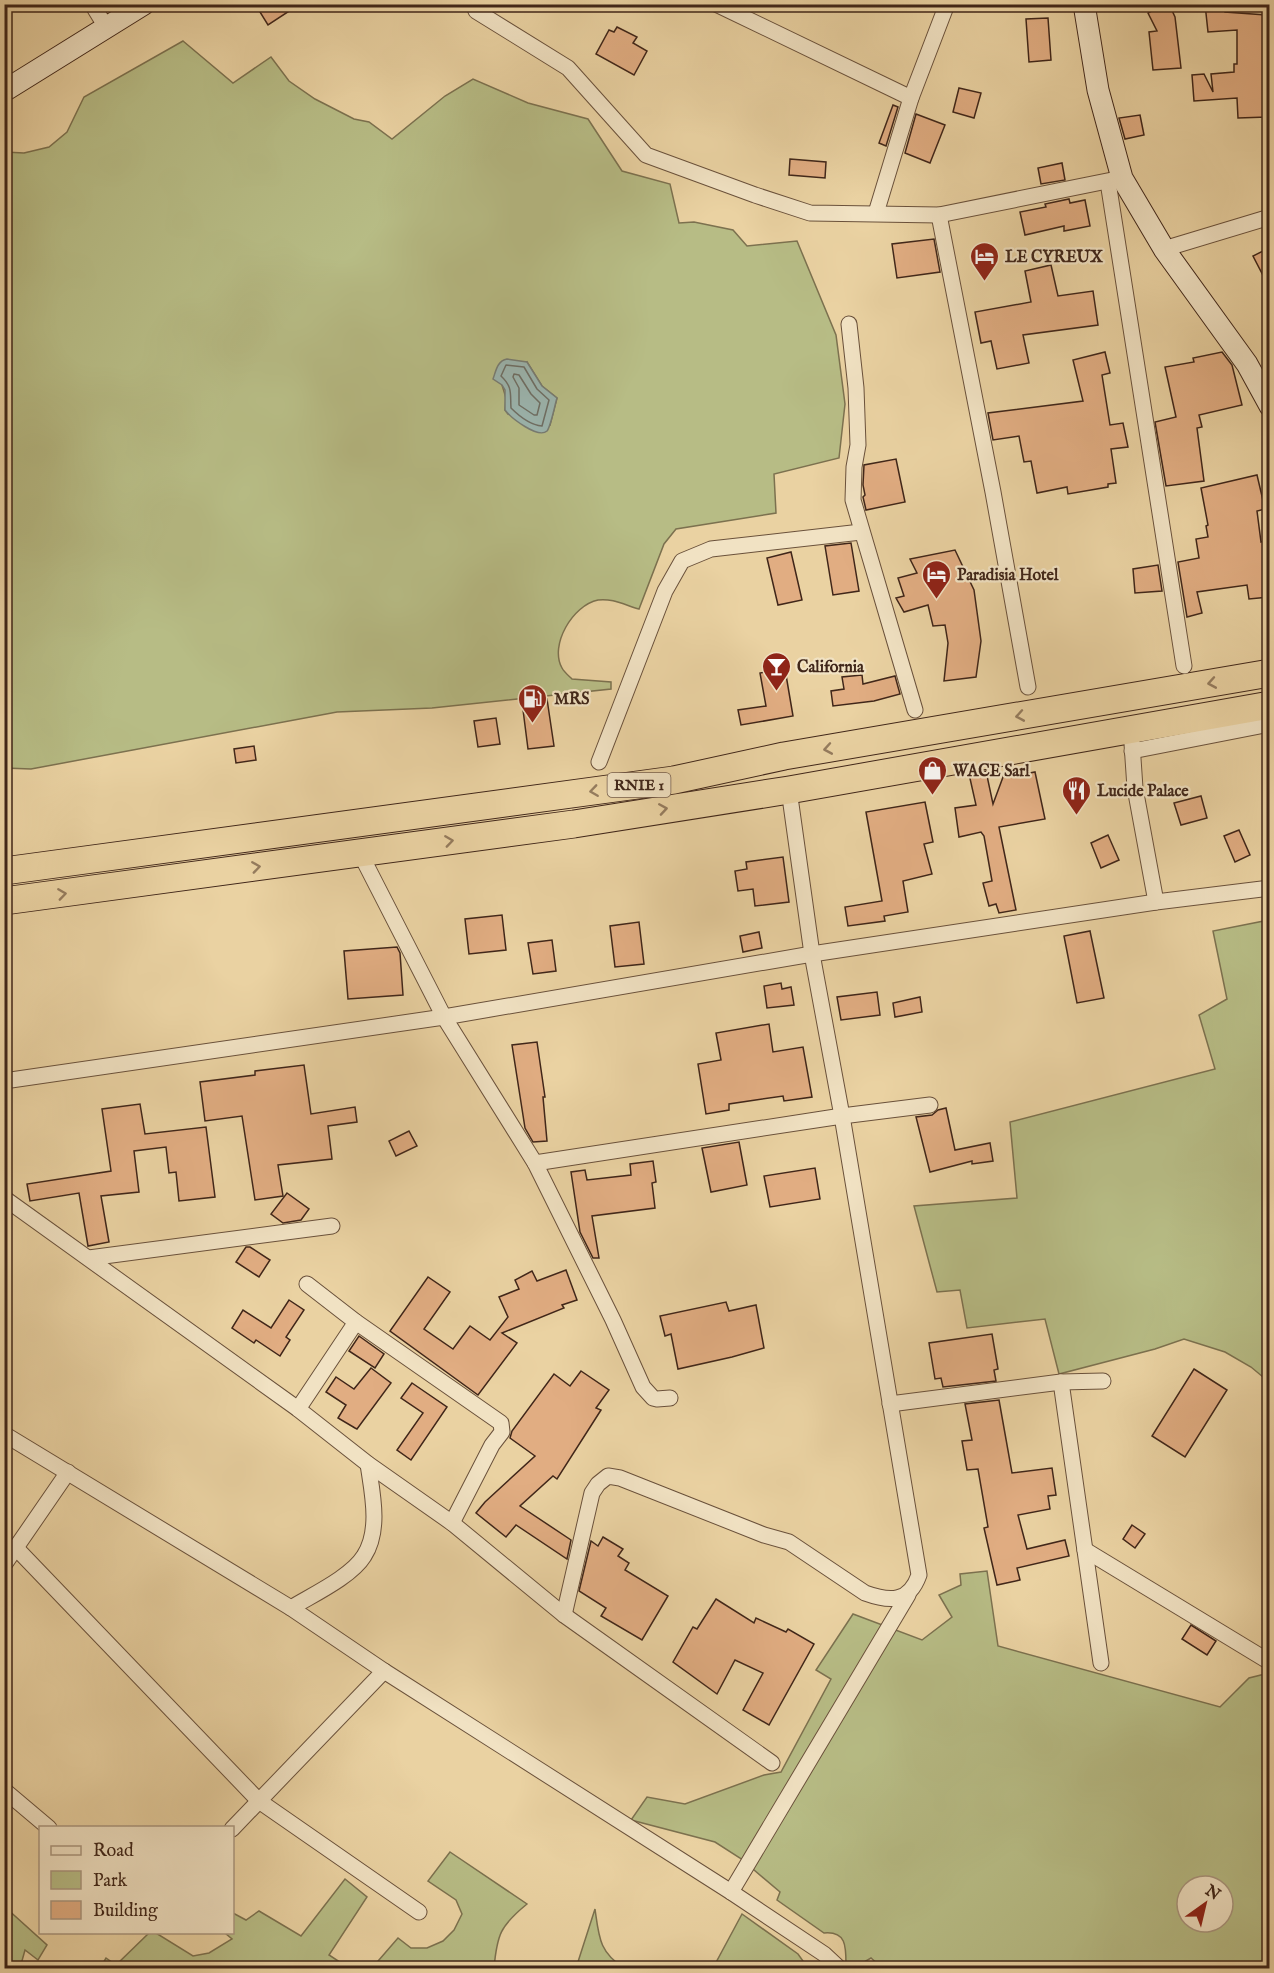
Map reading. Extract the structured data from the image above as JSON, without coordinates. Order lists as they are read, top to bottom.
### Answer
{
  "streets": {
    "highway": ["RNIE 1"]
  },
  "places": {
    "hotel": ["LE CYREUX", "Paradisia Hotel"],
    "bar": ["California"],
    "fuel station": ["MRS"],
    "shop": ["WACE Sarl"],
    "restaurant": ["Lucide Palace"]
  },
  "legend": ["Road", "Park", "Building"],
  "north": "top right"
}
